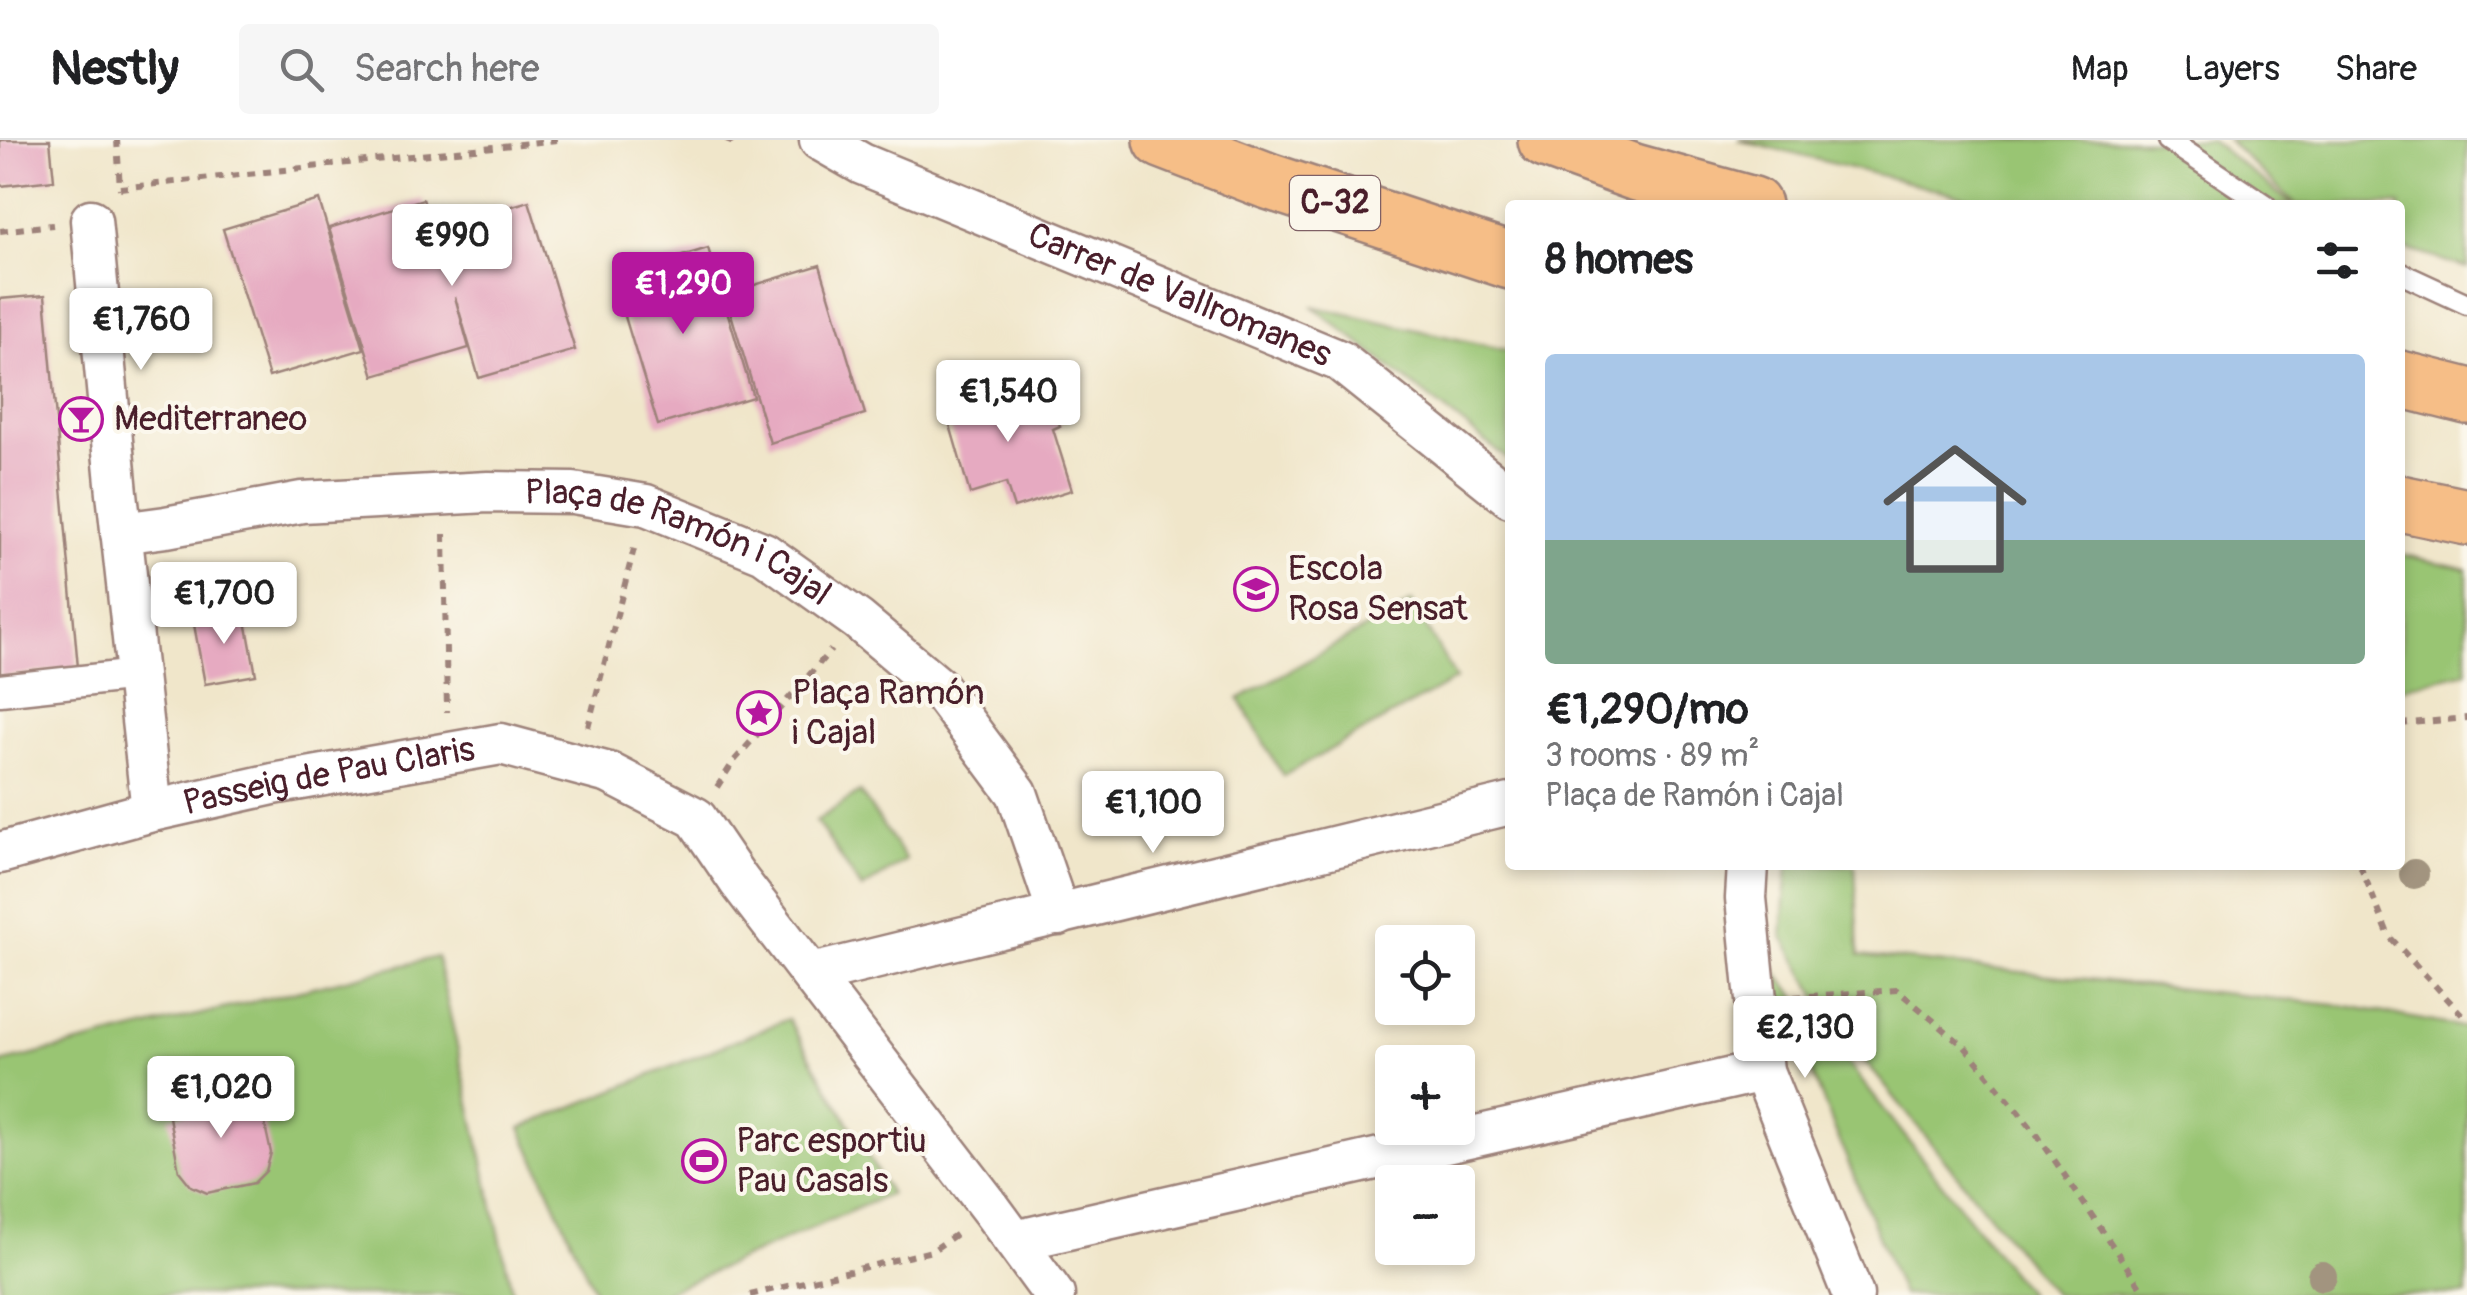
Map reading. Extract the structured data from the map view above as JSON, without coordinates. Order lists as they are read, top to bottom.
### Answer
{
  "streets": {
    "highway": ["C-32"],
    "street": ["Carrer de Vallromanes", "Plaça de Ramón i Cajal", "Passeig de Pau Claris"]
  },
  "places": {
    "bar": ["Mediterraneo"],
    "school or university": ["Escola Rosa Sensat"],
    "place": ["Plaça Ramón i Cajal"],
    "sports": ["Parc esportiu Pau Casals"]
  },
  "page": {
    "header": "Nestly",
    "search": "Search here",
    "nav": ["Map", "Layers", "Share"],
    "heading": "8 homes",
    "price": [
      "€990",
      "€1,290",
      "€1,760",
      "€1,540",
      "€1,700",
      "€1,100",
      "€2,130",
      "€1,020"
    ],
    "list": [
      {
        "name": "€1,290/mo",
        "note": "3 rooms · 89 m² · Plaça de Ramón i Cajal"
      }
    ],
    "map_buttons": ["+", "−"]
  }
}
